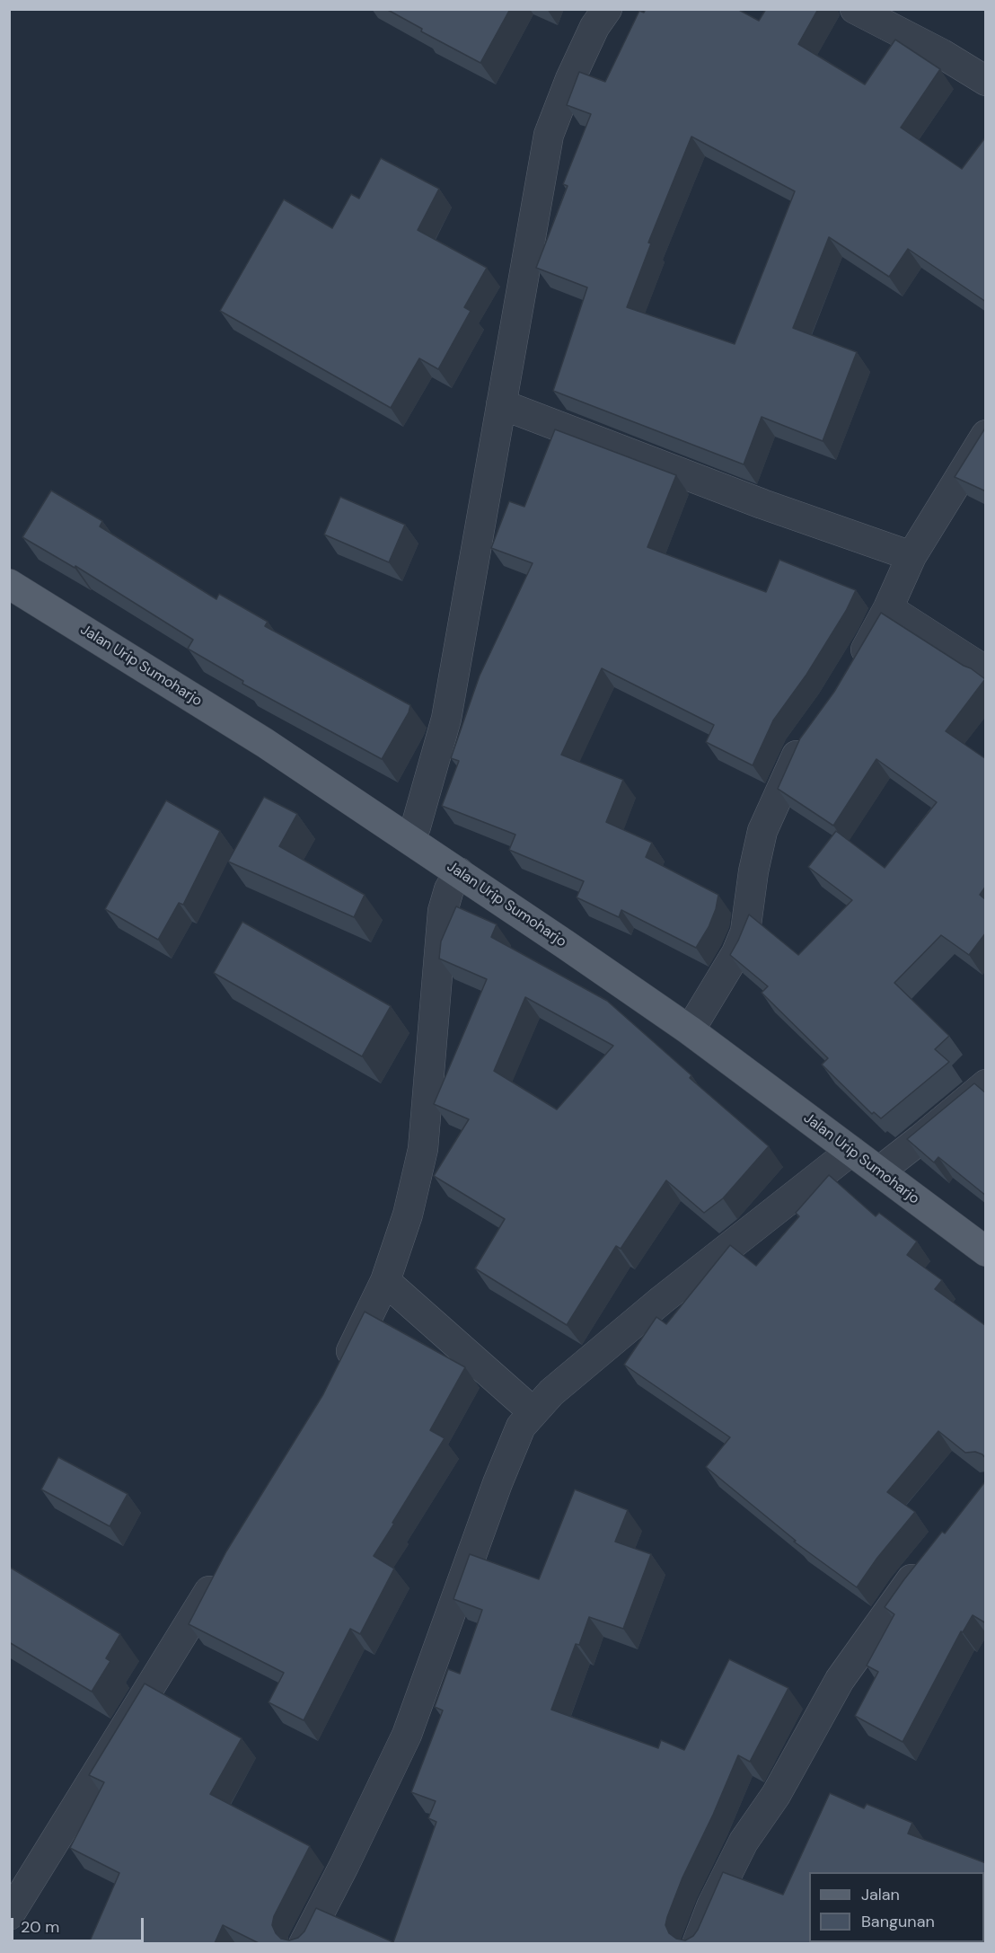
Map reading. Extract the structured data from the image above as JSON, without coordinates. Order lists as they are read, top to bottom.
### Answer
{
  "streets": {
    "main road": ["Jalan Urip Sumoharjo"]
  },
  "legend": ["Jalan", "Bangunan"],
  "scale_bar": "20 m"
}
